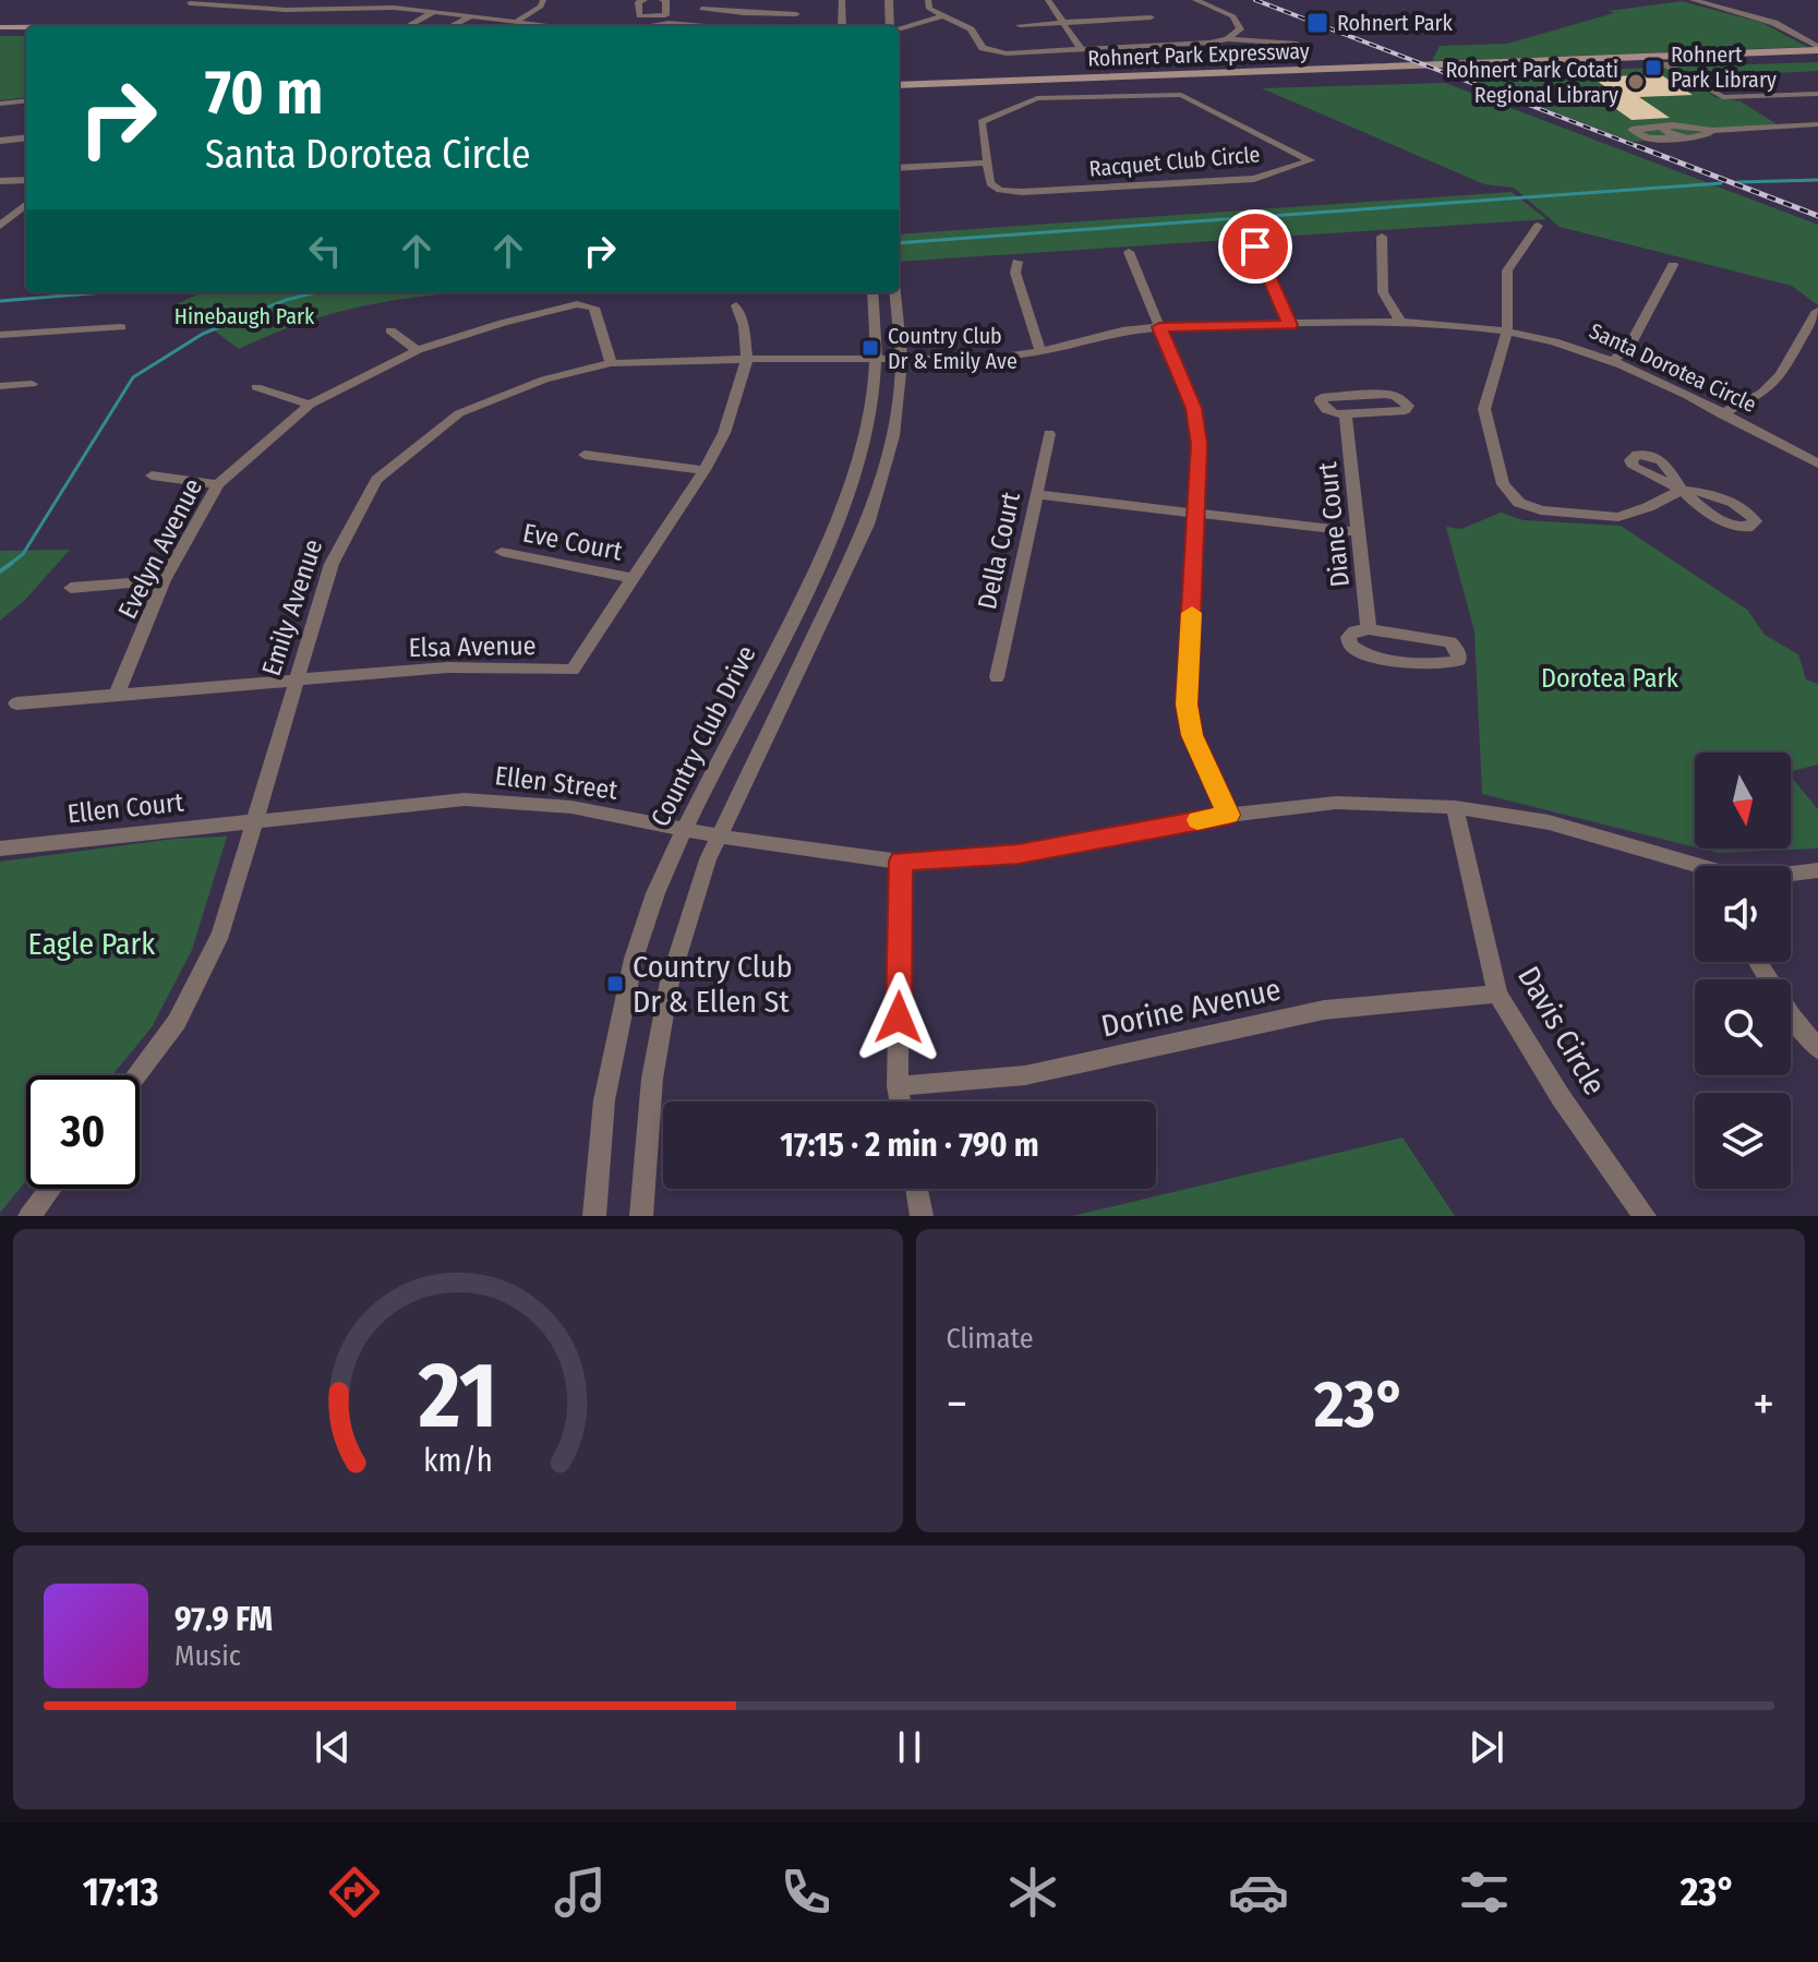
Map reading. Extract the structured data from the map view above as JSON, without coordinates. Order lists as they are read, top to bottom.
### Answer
{
  "streets": {
    "main road": ["Rohnert Park Expressway"],
    "street": [
      "Racquet Club Circle",
      "Santa Dorotea Circle",
      "Diane Court",
      "Eve Court",
      "Evelyn Avenue",
      "Della Court",
      "Emily Avenue",
      "Elsa Avenue",
      "Country Club Drive",
      "Ellen Street",
      "Ellen Court",
      "Dorine Avenue",
      "Davis Circle"
    ]
  },
  "crossings": [
    ["Santa Dorotea Circle", "Emily Avenue"],
    ["Santa Dorotea Circle", "Country Club Drive"],
    ["Eve Court", "Elsa Avenue"],
    ["Evelyn Avenue", "Emily Avenue"],
    ["Evelyn Avenue", "Elsa Avenue"],
    ["Emily Avenue", "Elsa Avenue"],
    ["Emily Avenue", "Country Club Drive"],
    ["Emily Avenue", "Ellen Street"],
    ["Emily Avenue", "Ellen Court"],
    ["Country Club Drive", "Ellen Street"],
    ["Ellen Street", "Ellen Court"],
    ["Dorine Avenue", "Davis Circle"]
  ],
  "parks": ["Hinebaugh Park", "Dorotea Park", "Eagle Park"],
  "places": {
    "transit": [
      "Rohnert Park",
      "Rohnert Park Library",
      "Country Club Dr & Emily Ave",
      "Country Club Dr & Ellen St"
    ],
    "other": ["Rohnert Park Cotati Regional Library"]
  },
  "north": "bottom",
  "page": {
    "turn": ["70 m", "Santa Dorotea Circle"],
    "limit": "30",
    "trip": "17:15 · 2 min · 790 m",
    "tile": "Climate",
    "heat": ["−", "23°", "+"],
    "song": ["97.9 FM", "Music"],
    "tabs": ["17:13", "23°"],
    "gauge": ["21", "km/h"]
  }
}
